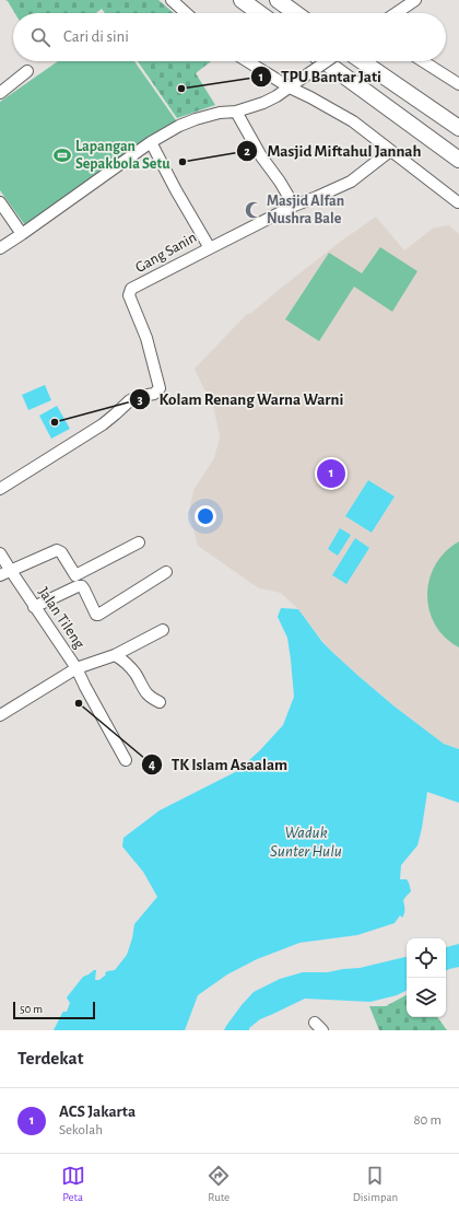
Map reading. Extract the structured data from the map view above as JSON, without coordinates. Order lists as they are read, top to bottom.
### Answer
{
  "streets": {
    "street": ["Gang Sanin", "Jalan Tileng"]
  },
  "water": ["Waduk Sunter Hulu"],
  "places": {
    "other": [
      "TPU Bantar Jati",
      "Masjid Miftahul Jannah",
      "Kolam Renang Warna Warni",
      "TK Islam Asaalam"
    ],
    "sports": ["Lapangan Sepakbola Setu"],
    "mosque": ["Masjid Alfan Nushra Bale"]
  },
  "scale_bar": "50 m",
  "page": {
    "search": "Cari di sini",
    "pins": "1",
    "scale": "50 m",
    "heading": "Terdekat",
    "list": [
      {
        "mark": "1",
        "name": "ACS Jakarta",
        "note": "Sekolah",
        "value": "80 m"
      }
    ],
    "nav": ["Peta", "Rute", "Disimpan"]
  }
}
